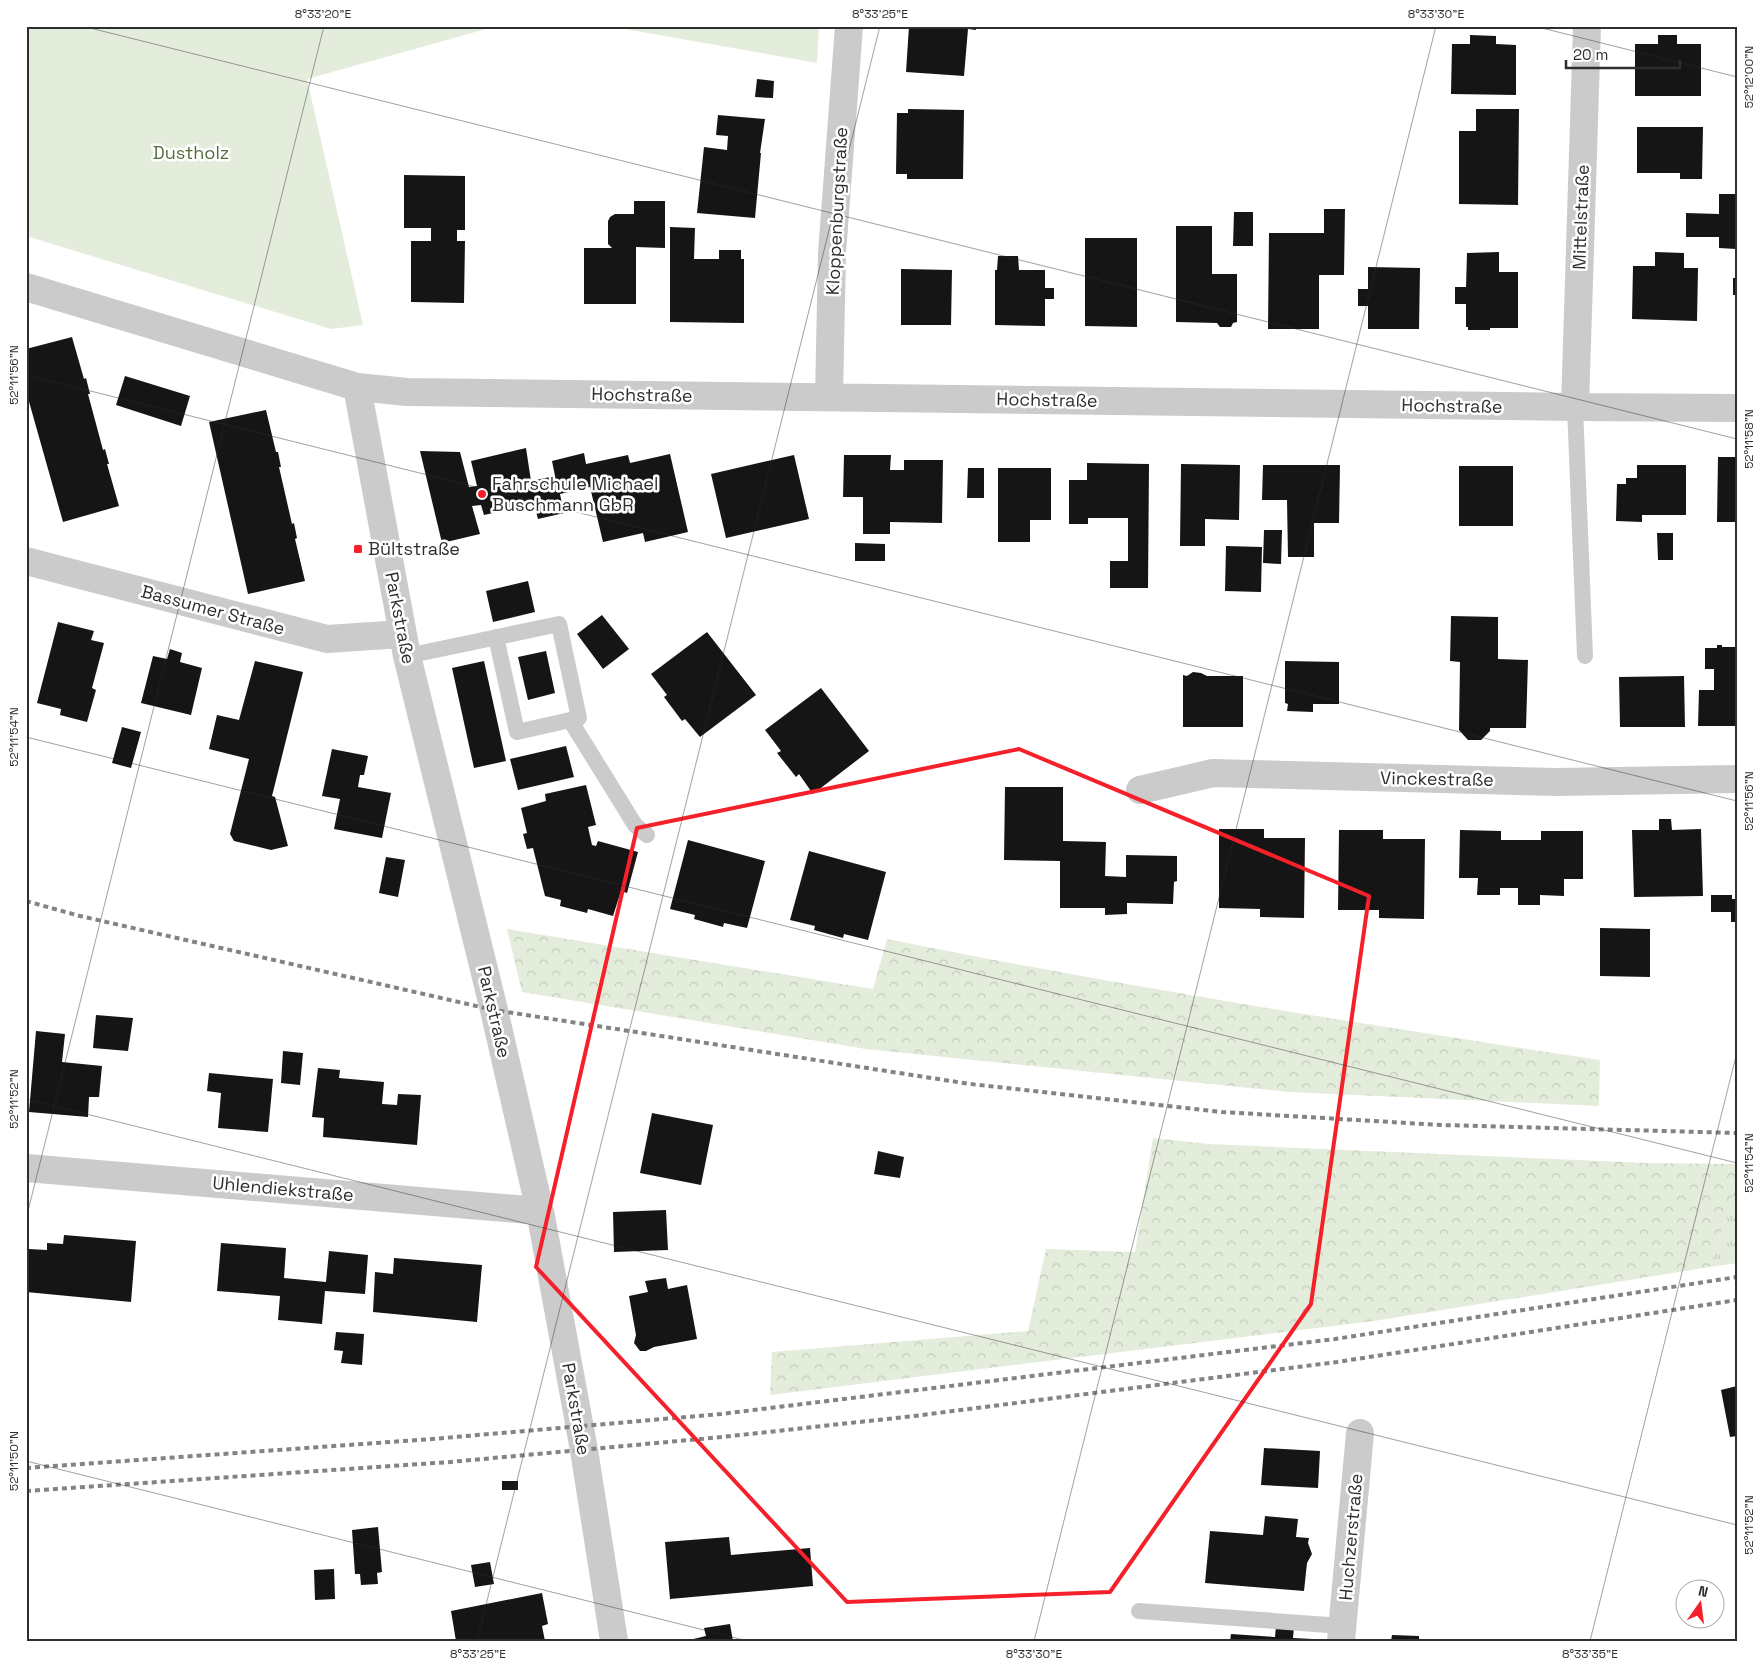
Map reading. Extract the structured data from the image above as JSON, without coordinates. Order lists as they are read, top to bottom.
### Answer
{
  "streets": {
    "street": [
      "Kloppenburgstraße",
      "Mittelstraße",
      "Hochstraße",
      "Bassumer Straße",
      "Parkstraße",
      "Vinckestraße",
      "Uhlendiekstraße",
      "Huchzerstraße"
    ]
  },
  "crossings": [
    ["Kloppenburgstraße", "Hochstraße"],
    ["Mittelstraße", "Hochstraße"],
    ["Hochstraße", "Parkstraße"],
    ["Bassumer Straße", "Parkstraße"],
    ["Parkstraße", "Uhlendiekstraße"]
  ],
  "parks": ["Dustholz"],
  "places": {
    "other": ["Fahrschule Michael Buschmann GbR"],
    "transit": ["Bültstraße"]
  },
  "scale_bar": "20 m",
  "north": "top",
  "coordinates": [
    "8°33'20\"E",
    "8°33'25\"E",
    "8°33'30\"E",
    "52°12'00\"N",
    "52°11'56\"N",
    "52°11'58\"N",
    "52°11'54\"N",
    "52°11'52\"N",
    "52°11'50\"N",
    "8°33'35\"E"
  ]
}
